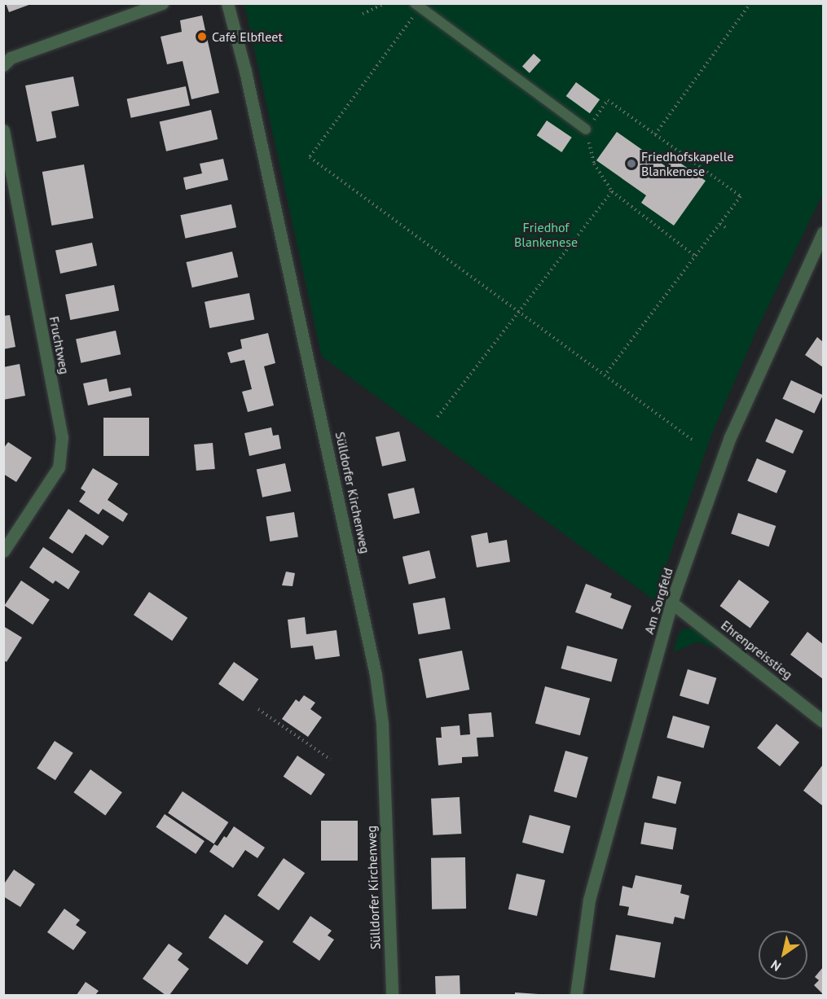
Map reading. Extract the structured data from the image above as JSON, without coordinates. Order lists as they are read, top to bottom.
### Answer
{
  "streets": {
    "street": [
      "Fruchtweg",
      "Sülldorfer Kirchenweg",
      "Am Sorgfeld",
      "Ehrenpreisstieg"
    ]
  },
  "crossings": [
    ["Am Sorgfeld", "Ehrenpreisstieg"]
  ],
  "parks": ["Friedhof Blankenese"],
  "places": ["Café Elbfleet", "Friedhofskapelle Blankenese"],
  "north": "bottom left"
}
